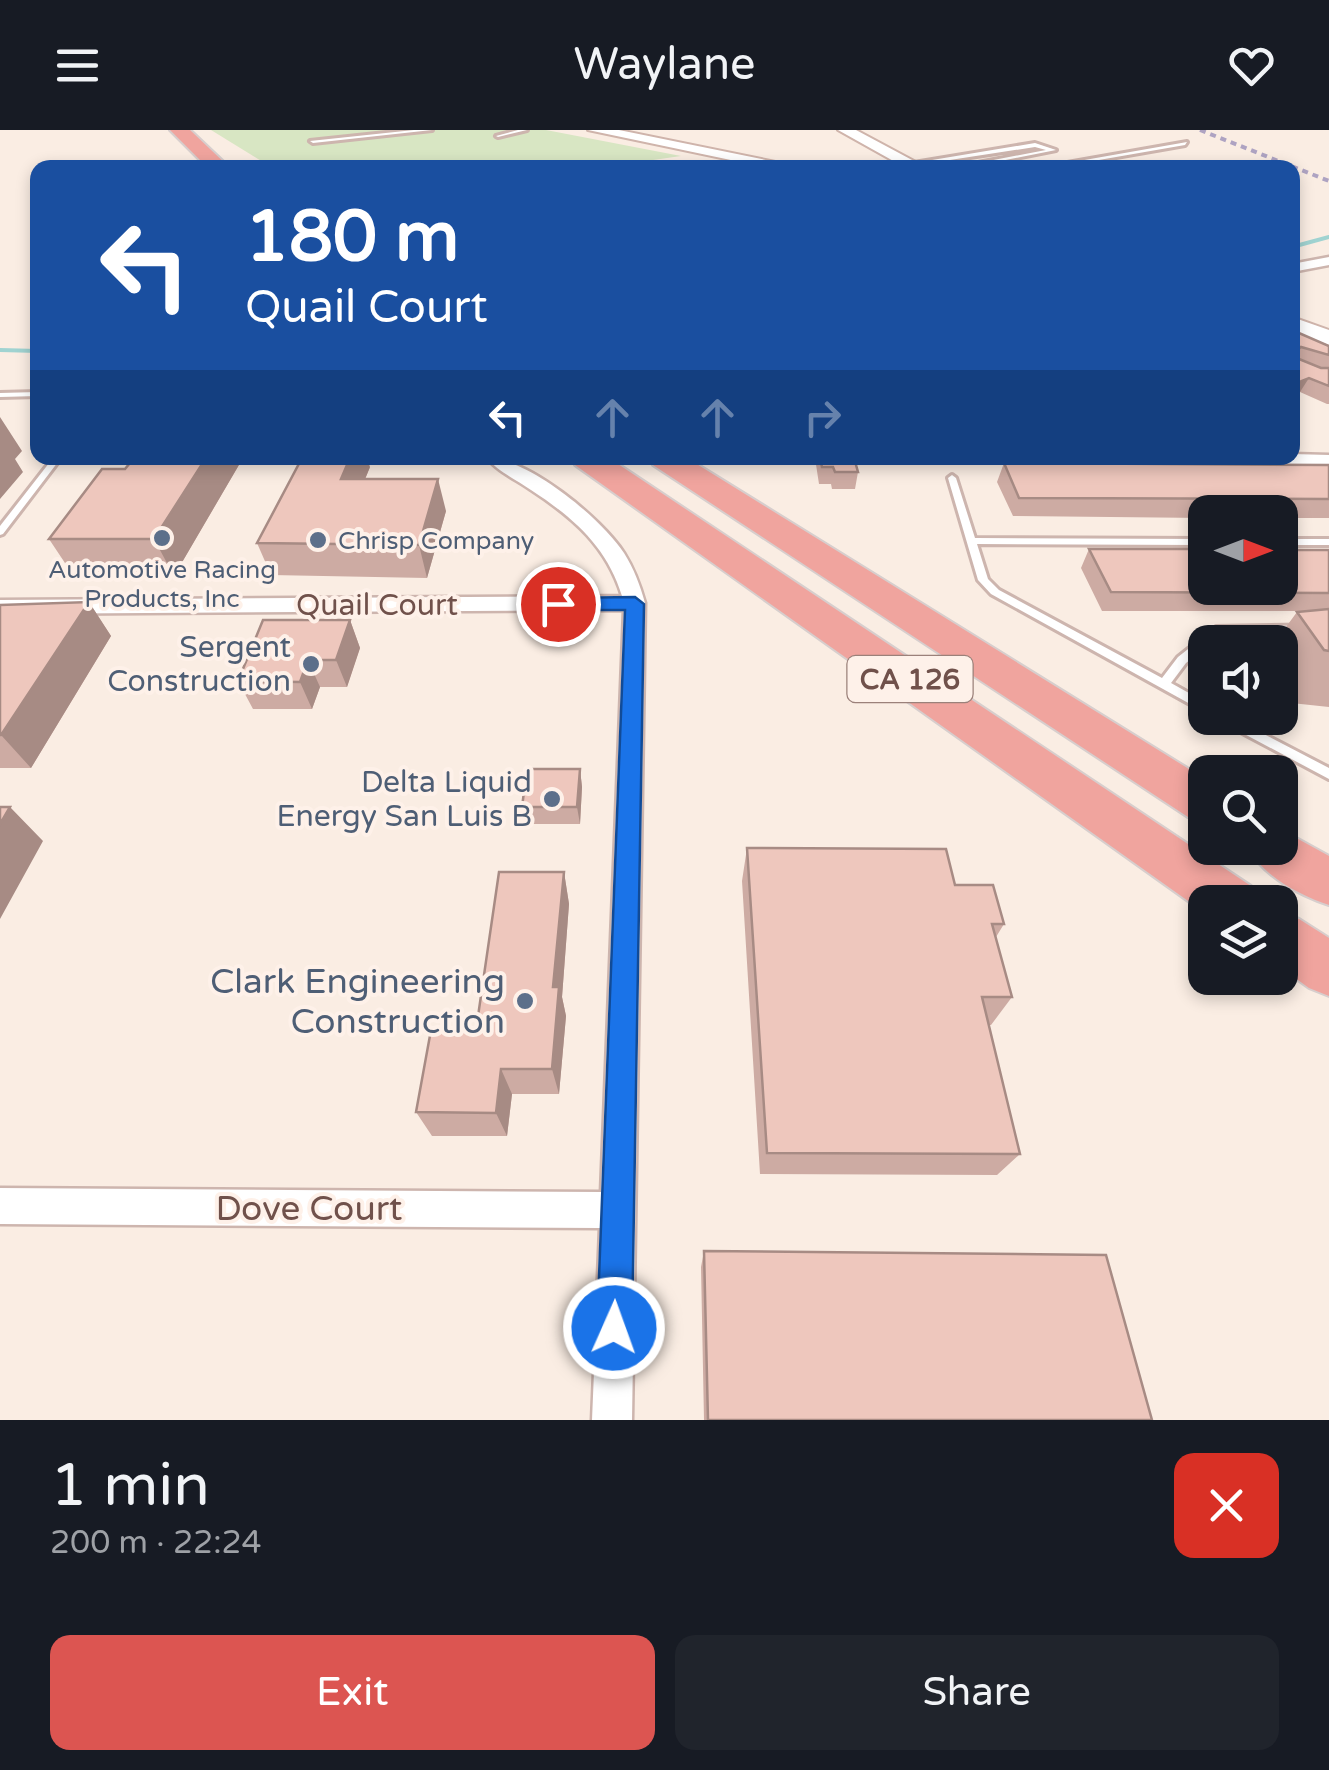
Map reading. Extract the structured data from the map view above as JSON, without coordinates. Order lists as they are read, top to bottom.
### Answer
{
  "streets": {
    "highway": ["CA 126"],
    "street": ["Quail Court", "Dove Court"]
  },
  "places": [
    "Automotive Racing Products, Inc",
    "Chrisp Company",
    "Sergent Construction",
    "Delta Liquid Energy San Luis B",
    "Clark Engineering Construction"
  ],
  "north": "right",
  "page": {
    "header": "Waylane",
    "turn": ["180 m", "Quail Court"],
    "heading": ["1 min", "200 m · 22:24"],
    "buttons": ["Exit", "Share"]
  }
}
